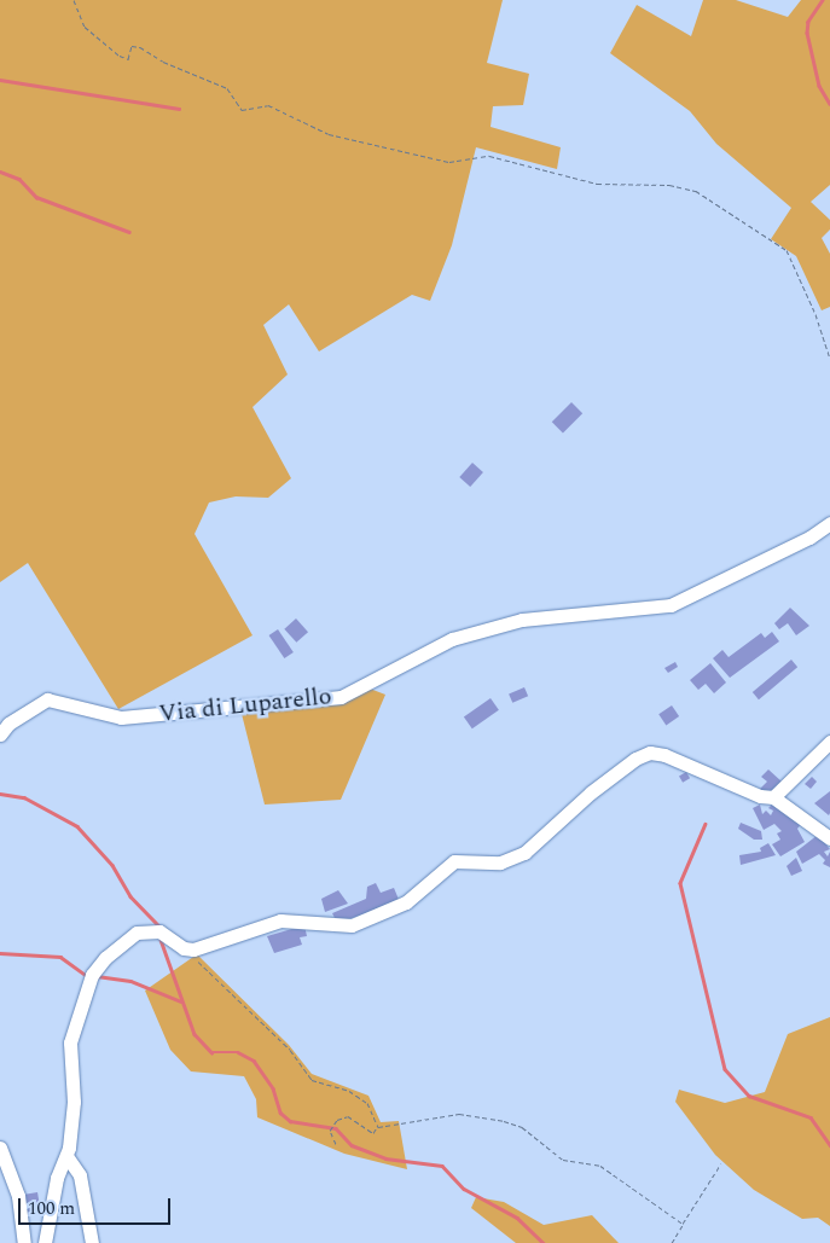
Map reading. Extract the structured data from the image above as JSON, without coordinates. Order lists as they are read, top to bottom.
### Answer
{
  "streets": {
    "street": ["Via di Luparello"]
  },
  "scale_bar": "100 m"
}
